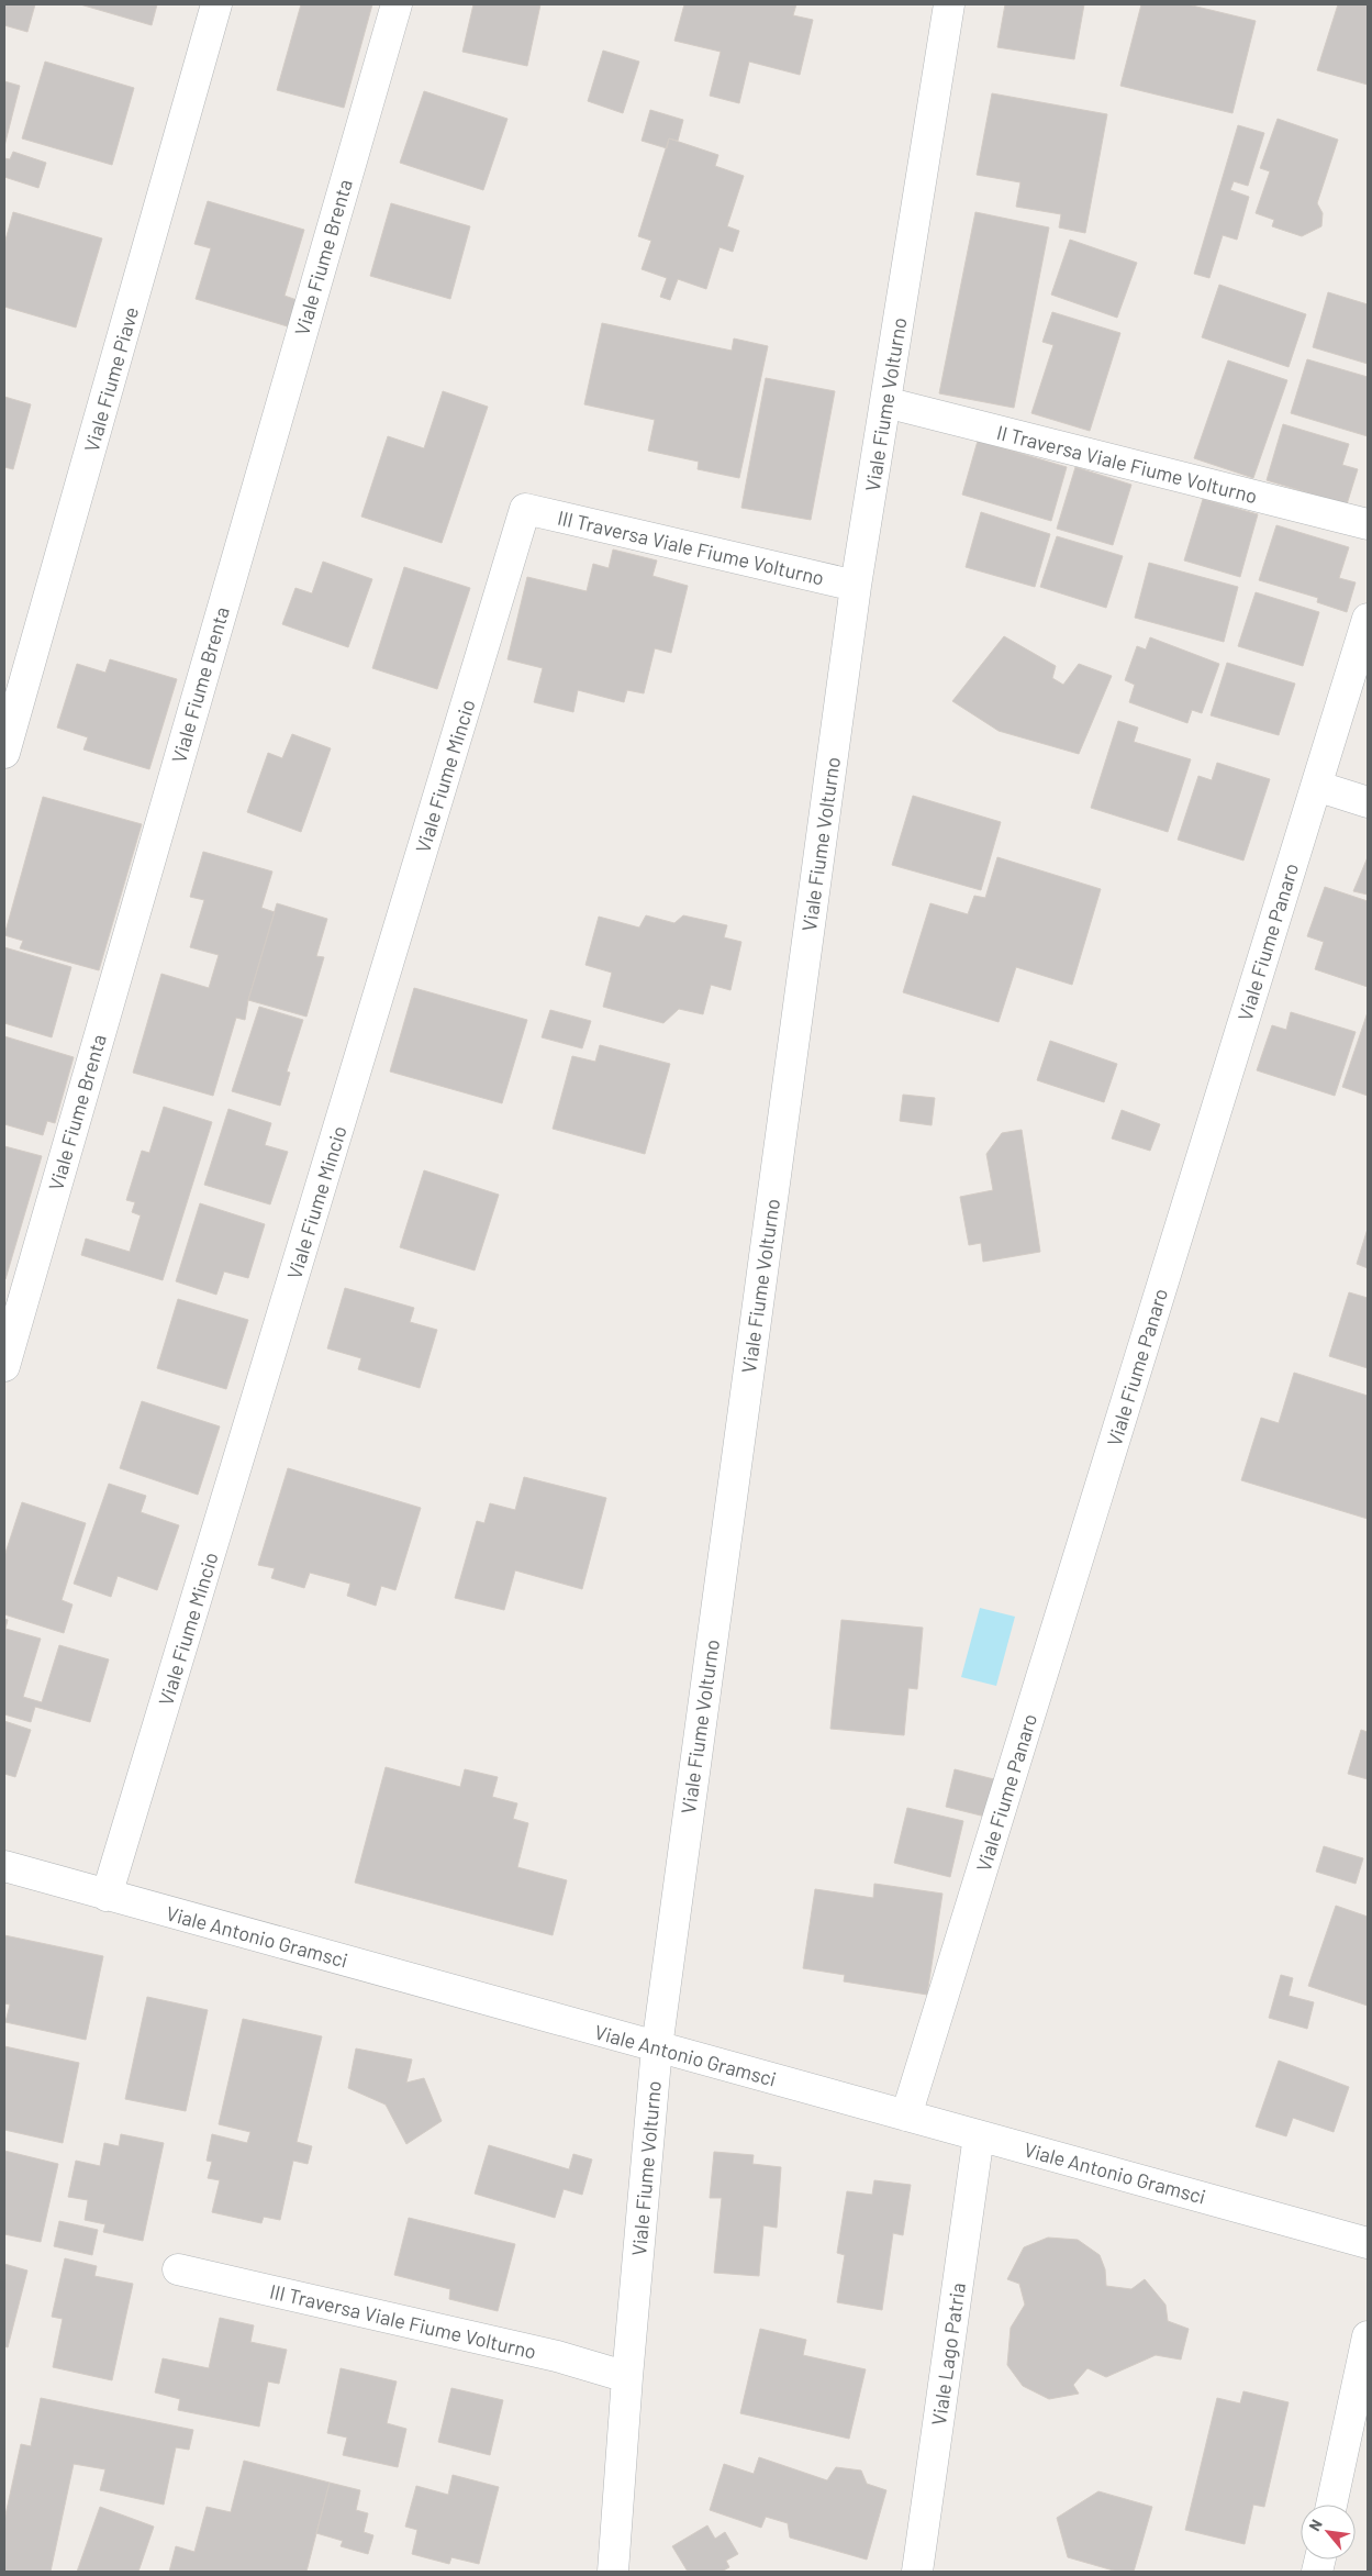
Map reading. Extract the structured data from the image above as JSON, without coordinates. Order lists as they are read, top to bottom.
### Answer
{
  "streets": {
    "street": [
      "Viale Fiume Brenta",
      "Viale Fiume Piave",
      "Viale Fiume Volturno",
      "II Traversa Viale Fiume Volturno",
      "III Traversa Viale Fiume Volturno",
      "Viale Fiume Mincio",
      "Viale Fiume Panaro",
      "Viale Antonio Gramsci",
      "Viale Lago Patria"
    ]
  },
  "crossings": [
    ["Viale Fiume Volturno", "II Traversa Viale Fiume Volturno"],
    ["Viale Fiume Volturno", "III Traversa Viale Fiume Volturno"],
    ["Viale Fiume Volturno", "Viale Antonio Gramsci"],
    ["III Traversa Viale Fiume Volturno", "Viale Fiume Mincio"],
    ["Viale Fiume Mincio", "Viale Antonio Gramsci"],
    ["Viale Fiume Panaro", "Viale Antonio Gramsci"],
    ["Viale Antonio Gramsci", "Viale Lago Patria"]
  ],
  "north": "top left"
}
